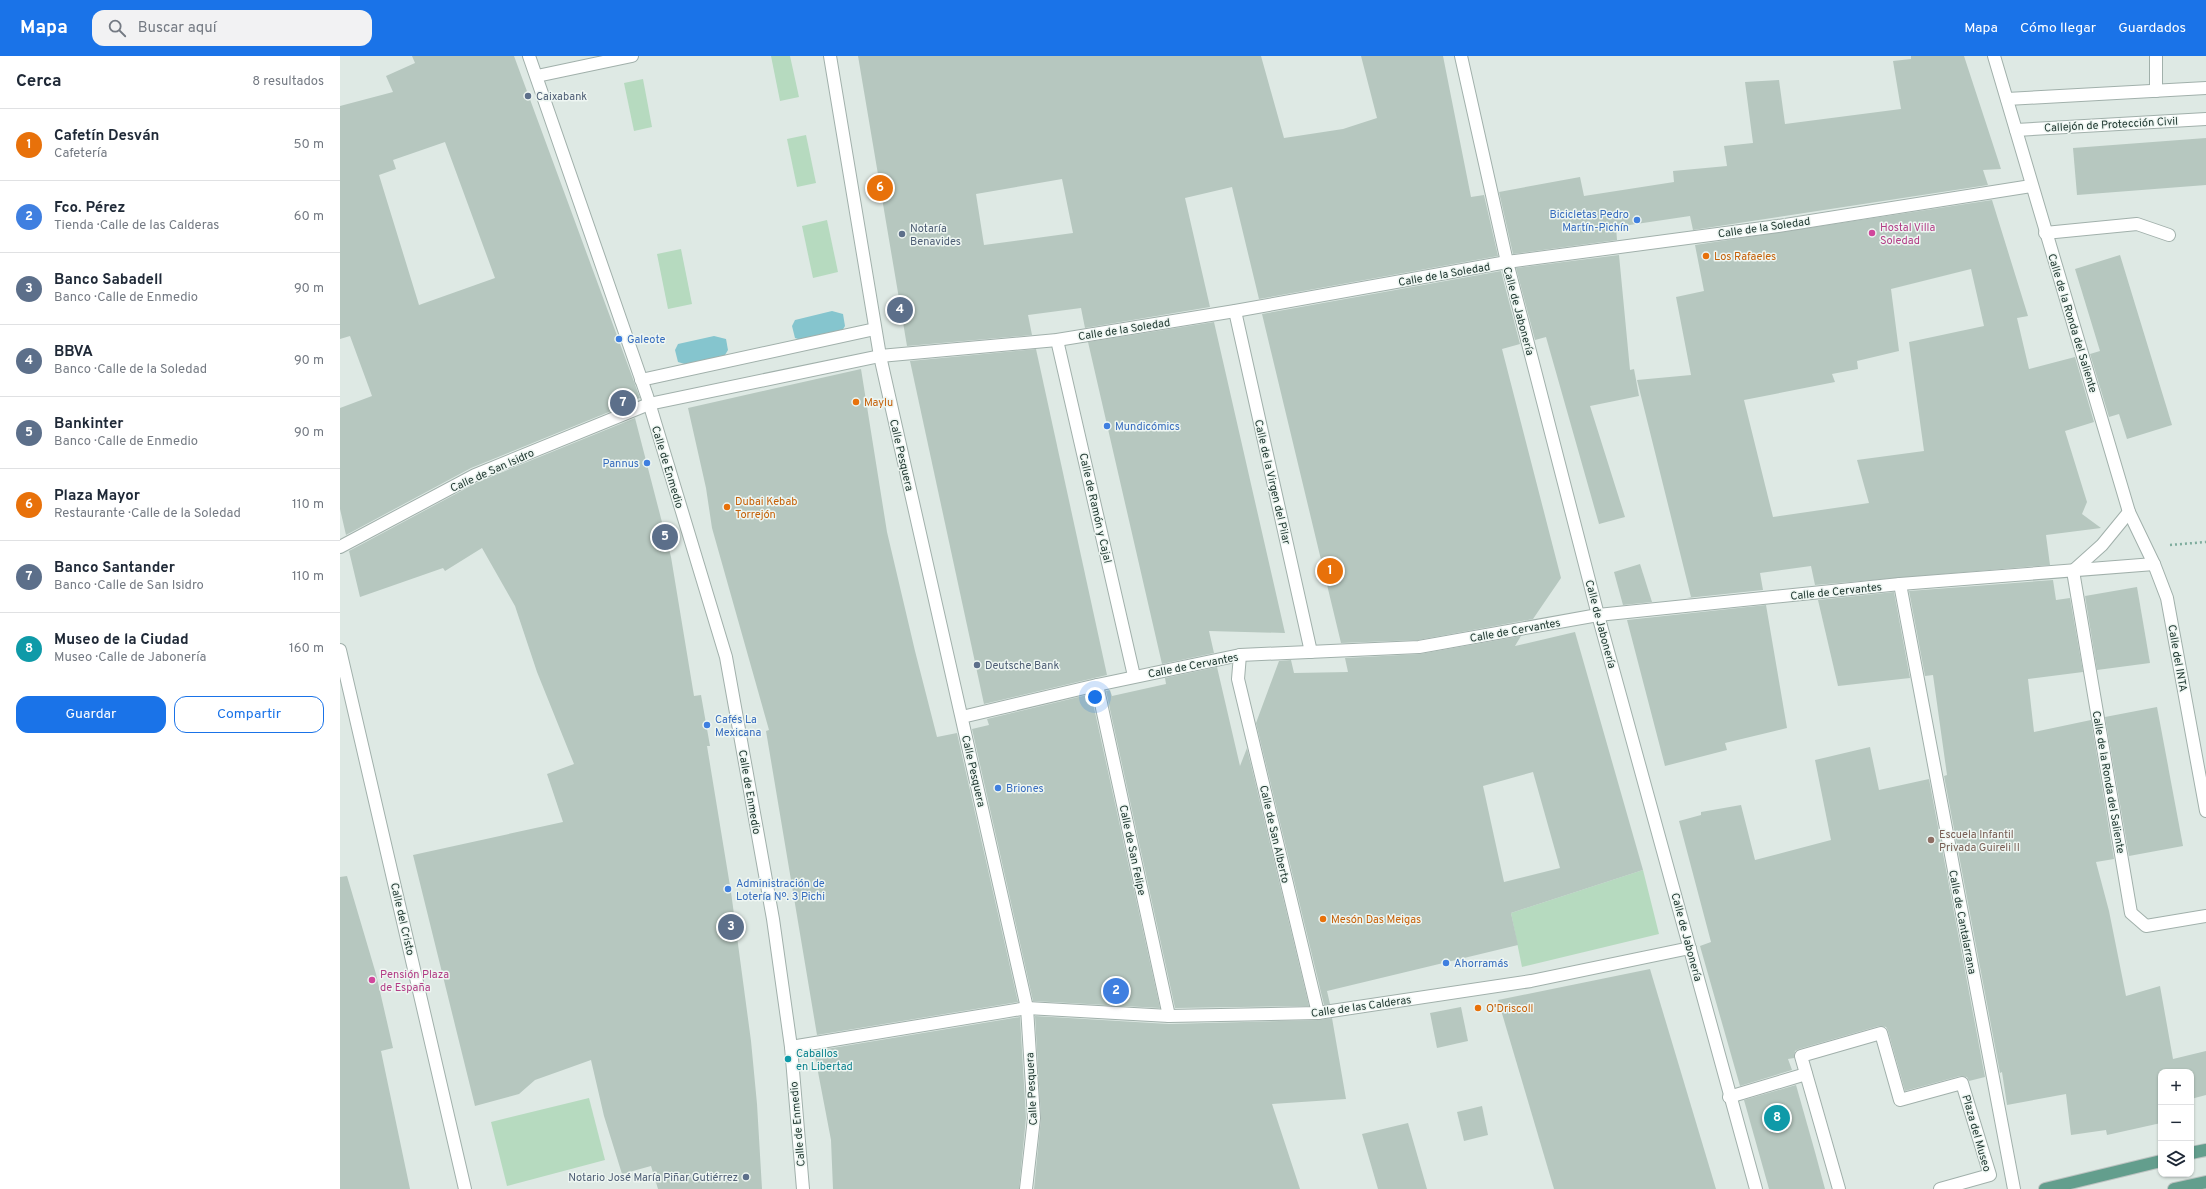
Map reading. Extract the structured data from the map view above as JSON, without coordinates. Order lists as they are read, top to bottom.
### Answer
{
  "streets": {
    "street": [
      "Callejón de Protección Civil",
      "Calle de la Soledad",
      "Calle de Jabonería",
      "Calle de la Ronda del Saliente",
      "Calle Pesquera",
      "Calle de Enmedio",
      "Calle de San Isidro",
      "Calle de la Virgen del Pilar",
      "Calle de Ramón y Cajal",
      "Calle de Cervantes",
      "Calle del INTA",
      "Calle de San Alberto",
      "Calle de San Felipe",
      "Calle del Cristo",
      "Calle de Cantalarrana",
      "Calle de las Calderas",
      "Plaza del Museo"
    ]
  },
  "crossings": [
    ["Callejón de Protección Civil", "Calle de la Ronda del Saliente"],
    ["Calle de la Soledad", "Calle de Jabonería"],
    ["Calle de la Soledad", "Calle de la Ronda del Saliente"],
    ["Calle de la Soledad", "Calle Pesquera"],
    ["Calle de la Soledad", "Calle de San Isidro"],
    ["Calle de la Soledad", "Calle de la Virgen del Pilar"],
    ["Calle de la Soledad", "Calle de Ramón y Cajal"],
    ["Calle de Jabonería", "Calle de Cervantes"],
    ["Calle de Jabonería", "Calle de las Calderas"],
    ["Calle de la Ronda del Saliente", "Calle de Cervantes"],
    ["Calle de la Ronda del Saliente", "Calle del INTA"],
    ["Calle Pesquera", "Calle de San Isidro"],
    ["Calle Pesquera", "Calle de Cervantes"],
    ["Calle Pesquera", "Calle de las Calderas"],
    ["Calle de Enmedio", "Calle de San Isidro"],
    ["Calle de Enmedio", "Calle de las Calderas"],
    ["Calle de la Virgen del Pilar", "Calle de Cervantes"],
    ["Calle de Ramón y Cajal", "Calle de Cervantes"],
    ["Calle de Cervantes", "Calle de San Alberto"],
    ["Calle de Cervantes", "Calle de San Felipe"],
    ["Calle de Cervantes", "Calle de Cantalarrana"],
    ["Calle de San Alberto", "Calle de las Calderas"],
    ["Calle de San Felipe", "Calle de las Calderas"]
  ],
  "places": [
    "Caixabank",
    "Bicicletas Pedro Martín-Pichín",
    "Hostal Villa Soledad",
    "Notaría Benavides",
    "Los Rafaeles",
    "Galeote",
    "Maylu",
    "Mundicómics",
    "Pannus",
    "Dubai Kebab Torrejón",
    "Deutsche Bank",
    "Cafés La Mexicana",
    "Briones",
    "Escuela Infantil Privada Guireli II",
    "Administración de Lotería Nº. 3 Pichi",
    "Mesón Das Meigas",
    "Ahorramás",
    "Pensión Plaza de España",
    "O'Driscoll",
    "Caballos en Libertad",
    "Notario José María Piñar Gutiérrez"
  ],
  "page": {
    "header": "Mapa",
    "search": "Buscar aquí",
    "nav": ["Mapa", "Cómo llegar", "Guardados"],
    "heading": ["Cerca", "8 resultados"],
    "list": [
      {
        "mark": "1",
        "name": "Cafetín Desván",
        "note": "Cafetería",
        "value": "50 m"
      },
      {
        "mark": "2",
        "name": "Fco. Pérez",
        "note": "Tienda · Calle de las Calderas",
        "value": "60 m"
      },
      {
        "mark": "3",
        "name": "Banco Sabadell",
        "note": "Banco · Calle de Enmedio",
        "value": "90 m"
      },
      {
        "mark": "4",
        "name": "BBVA",
        "note": "Banco · Calle de la Soledad",
        "value": "90 m"
      },
      {
        "mark": "5",
        "name": "Bankinter",
        "note": "Banco · Calle de Enmedio",
        "value": "90 m"
      },
      {
        "mark": "6",
        "name": "Plaza Mayor",
        "note": "Restaurante · Calle de la Soledad",
        "value": "110 m"
      },
      {
        "mark": "7",
        "name": "Banco Santander",
        "note": "Banco · Calle de San Isidro",
        "value": "110 m"
      },
      {
        "mark": "8",
        "name": "Museo de la Ciudad",
        "note": "Museo · Calle de Jabonería",
        "value": "160 m"
      }
    ],
    "pins": [
      "6",
      "4",
      "7",
      "5",
      "1",
      "3",
      "2",
      "8"
    ],
    "buttons": ["Guardar", "Compartir"],
    "map_buttons": ["+", "−"]
  }
}
